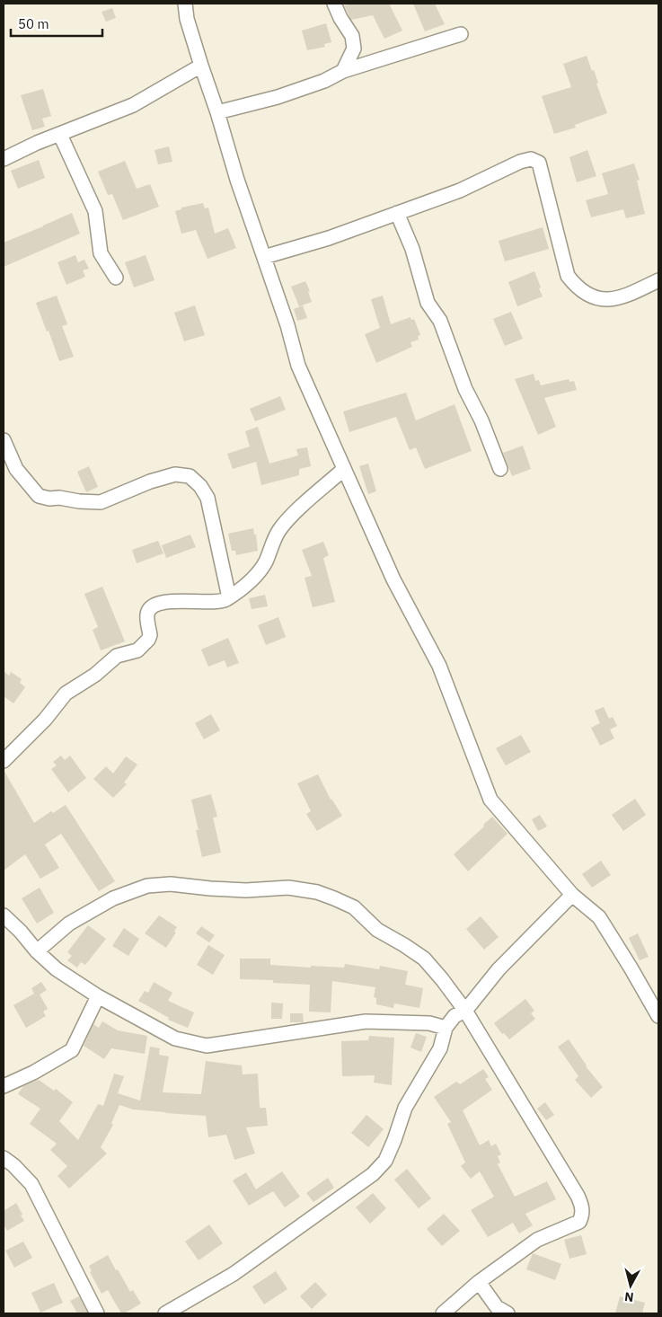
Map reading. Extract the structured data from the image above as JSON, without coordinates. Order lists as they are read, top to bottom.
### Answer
{
  "scale_bar": "50 m",
  "north": "bottom"
}
